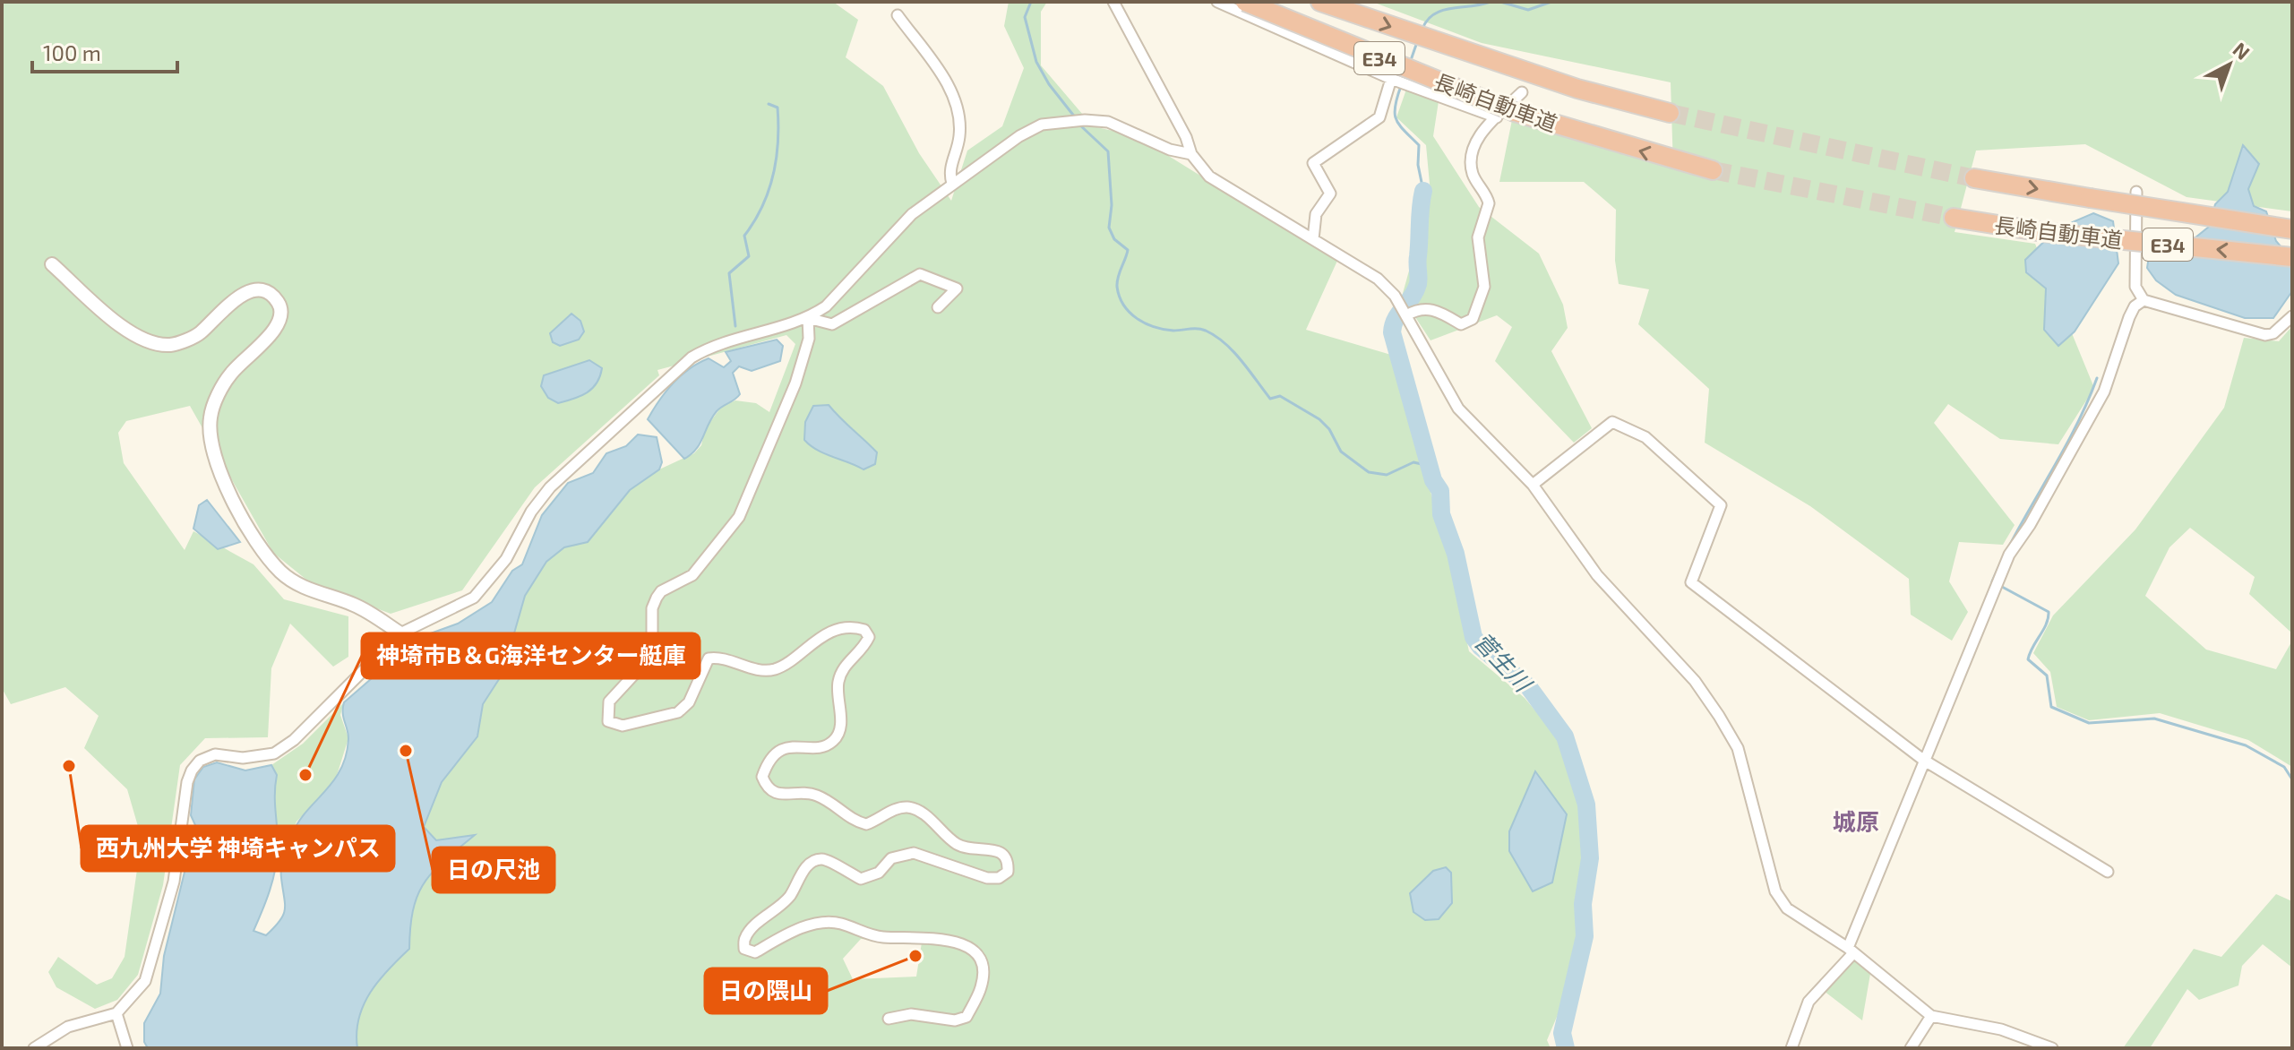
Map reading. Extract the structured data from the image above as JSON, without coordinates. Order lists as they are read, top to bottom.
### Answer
{
  "streets": {
    "highway": ["E34", "長崎自動車道"]
  },
  "districts": ["城原"],
  "water": ["菅生川"],
  "places": [
    "日の尺池",
    "西九州大学 神埼キャンパス",
    "神埼市B＆G海洋センター艇庫",
    "日の隈山"
  ],
  "scale_bar": "100 m",
  "north": "top right"
}
